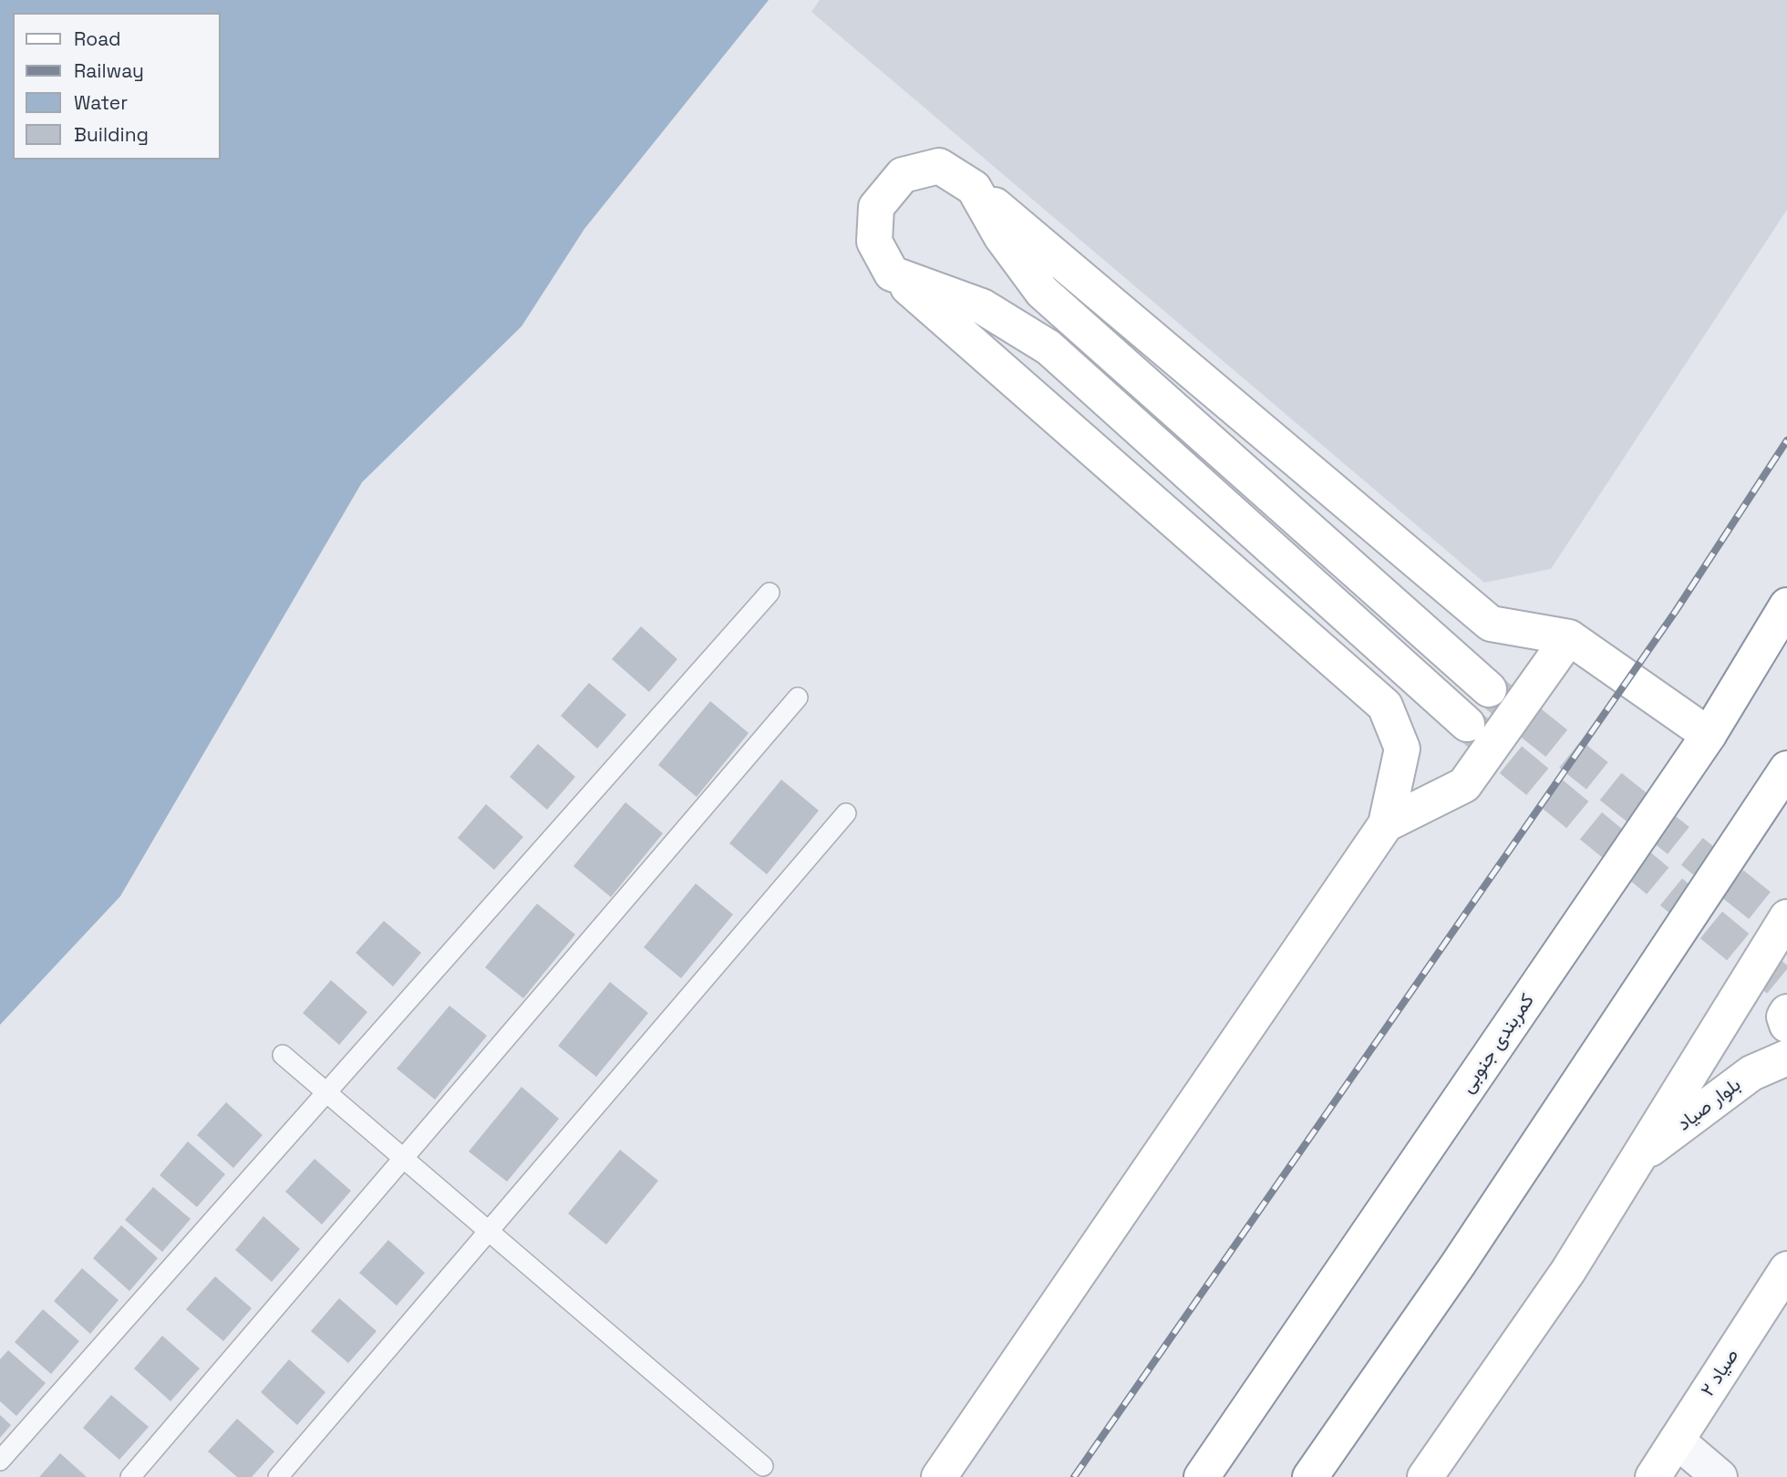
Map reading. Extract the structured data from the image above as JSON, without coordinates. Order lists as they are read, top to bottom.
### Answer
{
  "streets": {
    "main road": ["کمربندی جنوبی", "بلوار صیاد", "صیاد ۲"]
  },
  "legend": [
    "Road",
    "Railway",
    "Water",
    "Building"
  ]
}
